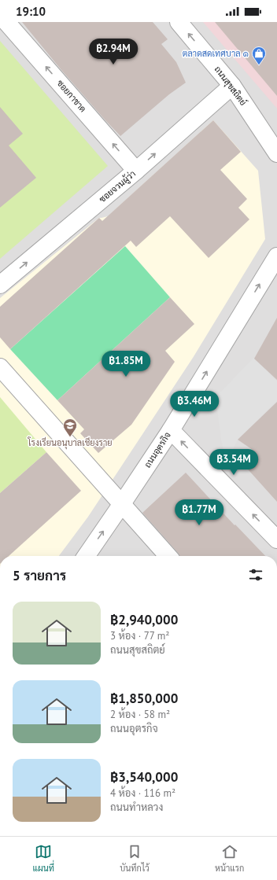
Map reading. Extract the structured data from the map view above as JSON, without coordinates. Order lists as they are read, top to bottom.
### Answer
{
  "streets": {
    "street": [
      "ถนนสุขสถิตย์",
      "ซอยกาชาด",
      "ซอยจวนผู้ว่า",
      "ถนนอุตรกิจ"
    ]
  },
  "crossings": [
    ["ถนนสุขสถิตย์", "ซอยจวนผู้ว่า"],
    ["ซอยกาชาด", "ซอยจวนผู้ว่า"]
  ],
  "one_way": [
    "ถนนสุขสถิตย์",
    "ซอยกาชาด",
    "ซอยจวนผู้ว่า",
    "ถนนอุตรกิจ"
  ],
  "places": {
    "shop": ["ตลาดสดเทศบาล ๑"],
    "school or university": ["โรงเรียนอนุบาลเชียงราย"]
  },
  "page": {
    "status": "19:10",
    "price": [
      "฿2.94M",
      "฿1.85M",
      "฿3.46M",
      "฿3.54M",
      "฿1.77M"
    ],
    "heading": "5 รายการ",
    "list": [
      {
        "name": "฿2,940,000",
        "note": "3 ห้อง · 77 m² · ถนนสุขสถิตย์"
      },
      {
        "name": "฿1,850,000",
        "note": "2 ห้อง · 58 m² · ถนนอุตรกิจ"
      },
      {
        "name": "฿3,540,000",
        "note": "4 ห้อง · 116 m² · ถนนทำหลวง"
      }
    ],
    "tabs": ["แผนที่", "บันทึกไว้", "หน้าแรก"]
  }
}
